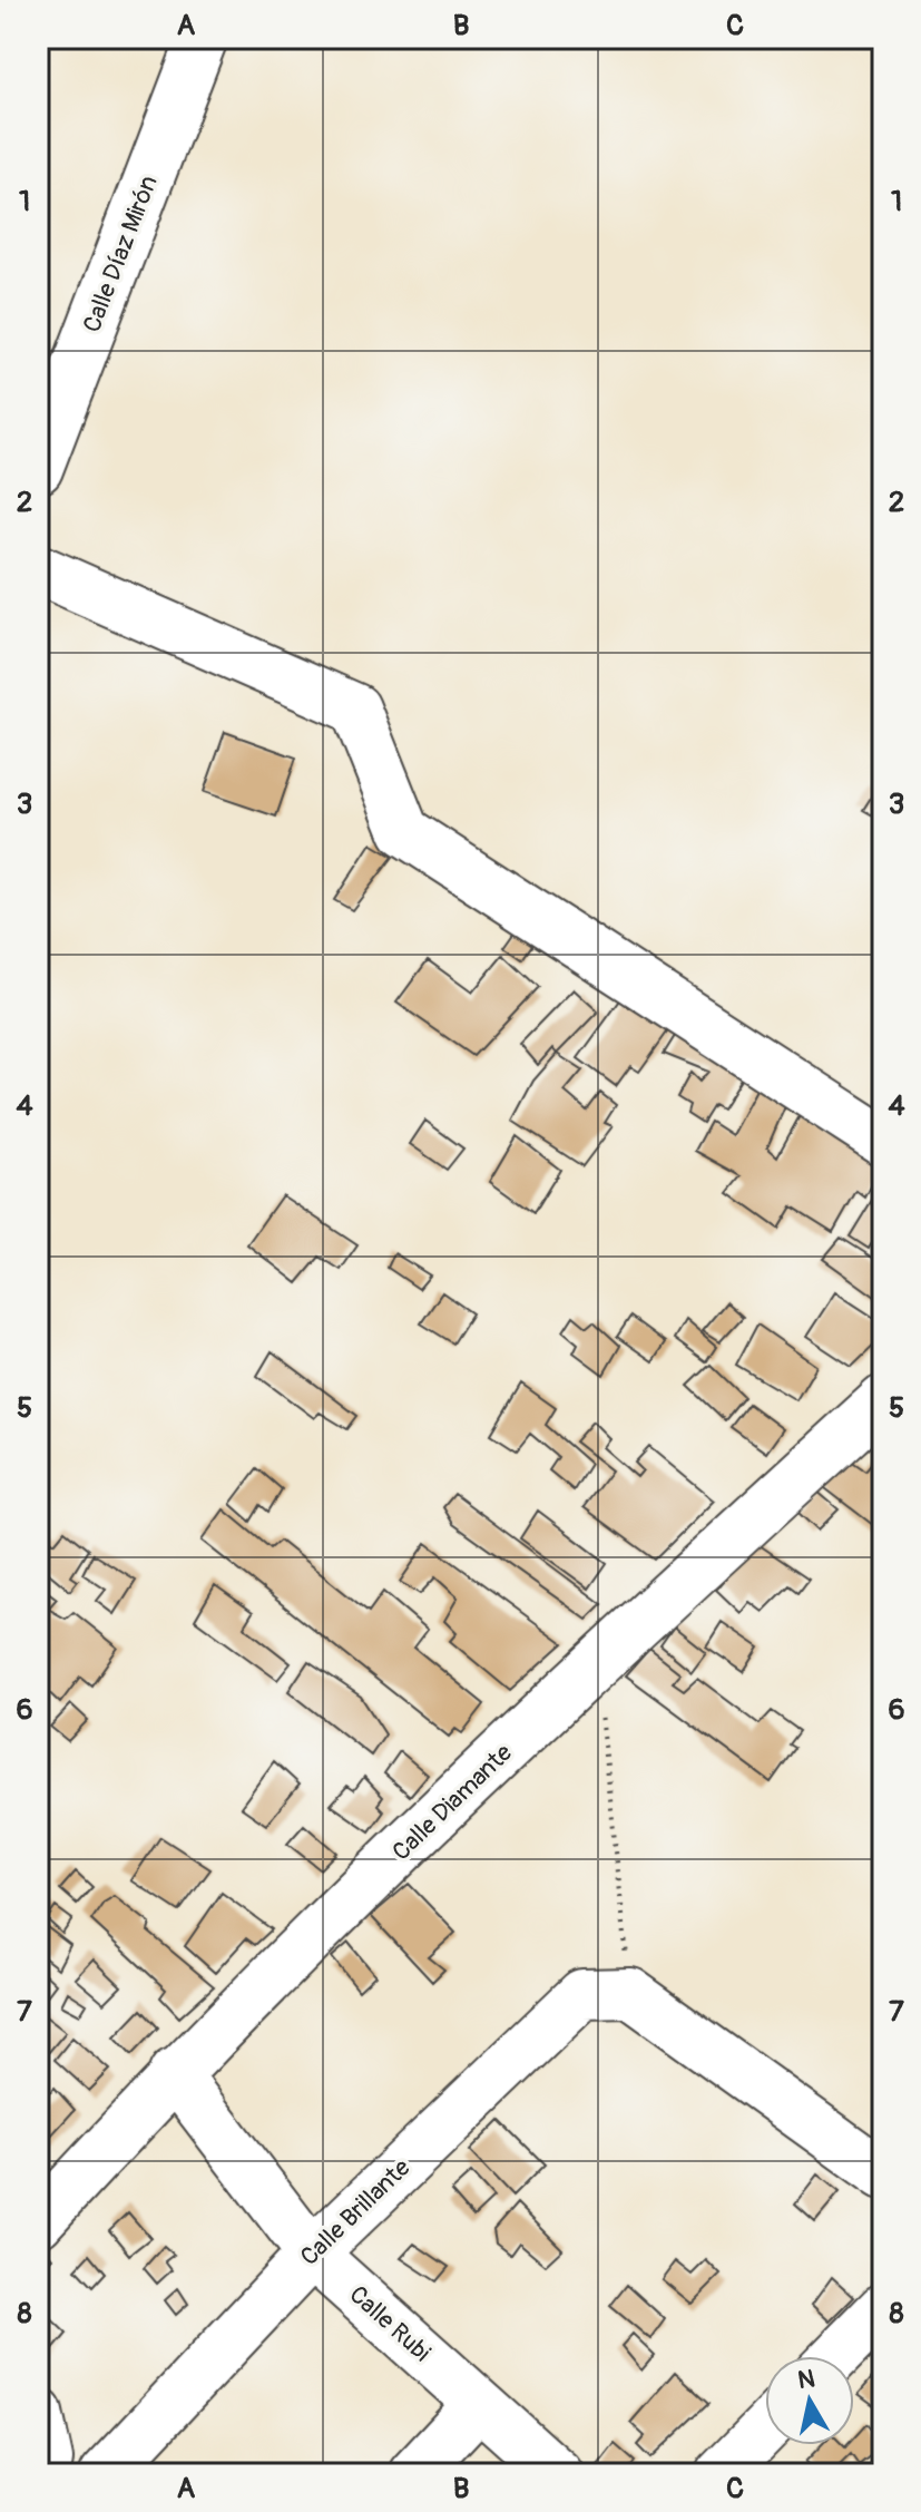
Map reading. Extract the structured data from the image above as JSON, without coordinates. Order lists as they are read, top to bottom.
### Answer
{
  "streets": {
    "street": [
      "Calle Díaz Mirón",
      "Calle Diamante",
      "Calle Brillante",
      "Calle Rubi"
    ]
  },
  "crossings": [
    ["Calle Diamante", "Calle Rubi"],
    ["Calle Brillante", "Calle Rubi"]
  ],
  "north": "top",
  "grid": {
    "columns": ["A", "B", "C"],
    "rows": [
      "1",
      "2",
      "3",
      "4",
      "5",
      "6",
      "7",
      "8"
    ]
  }
}
